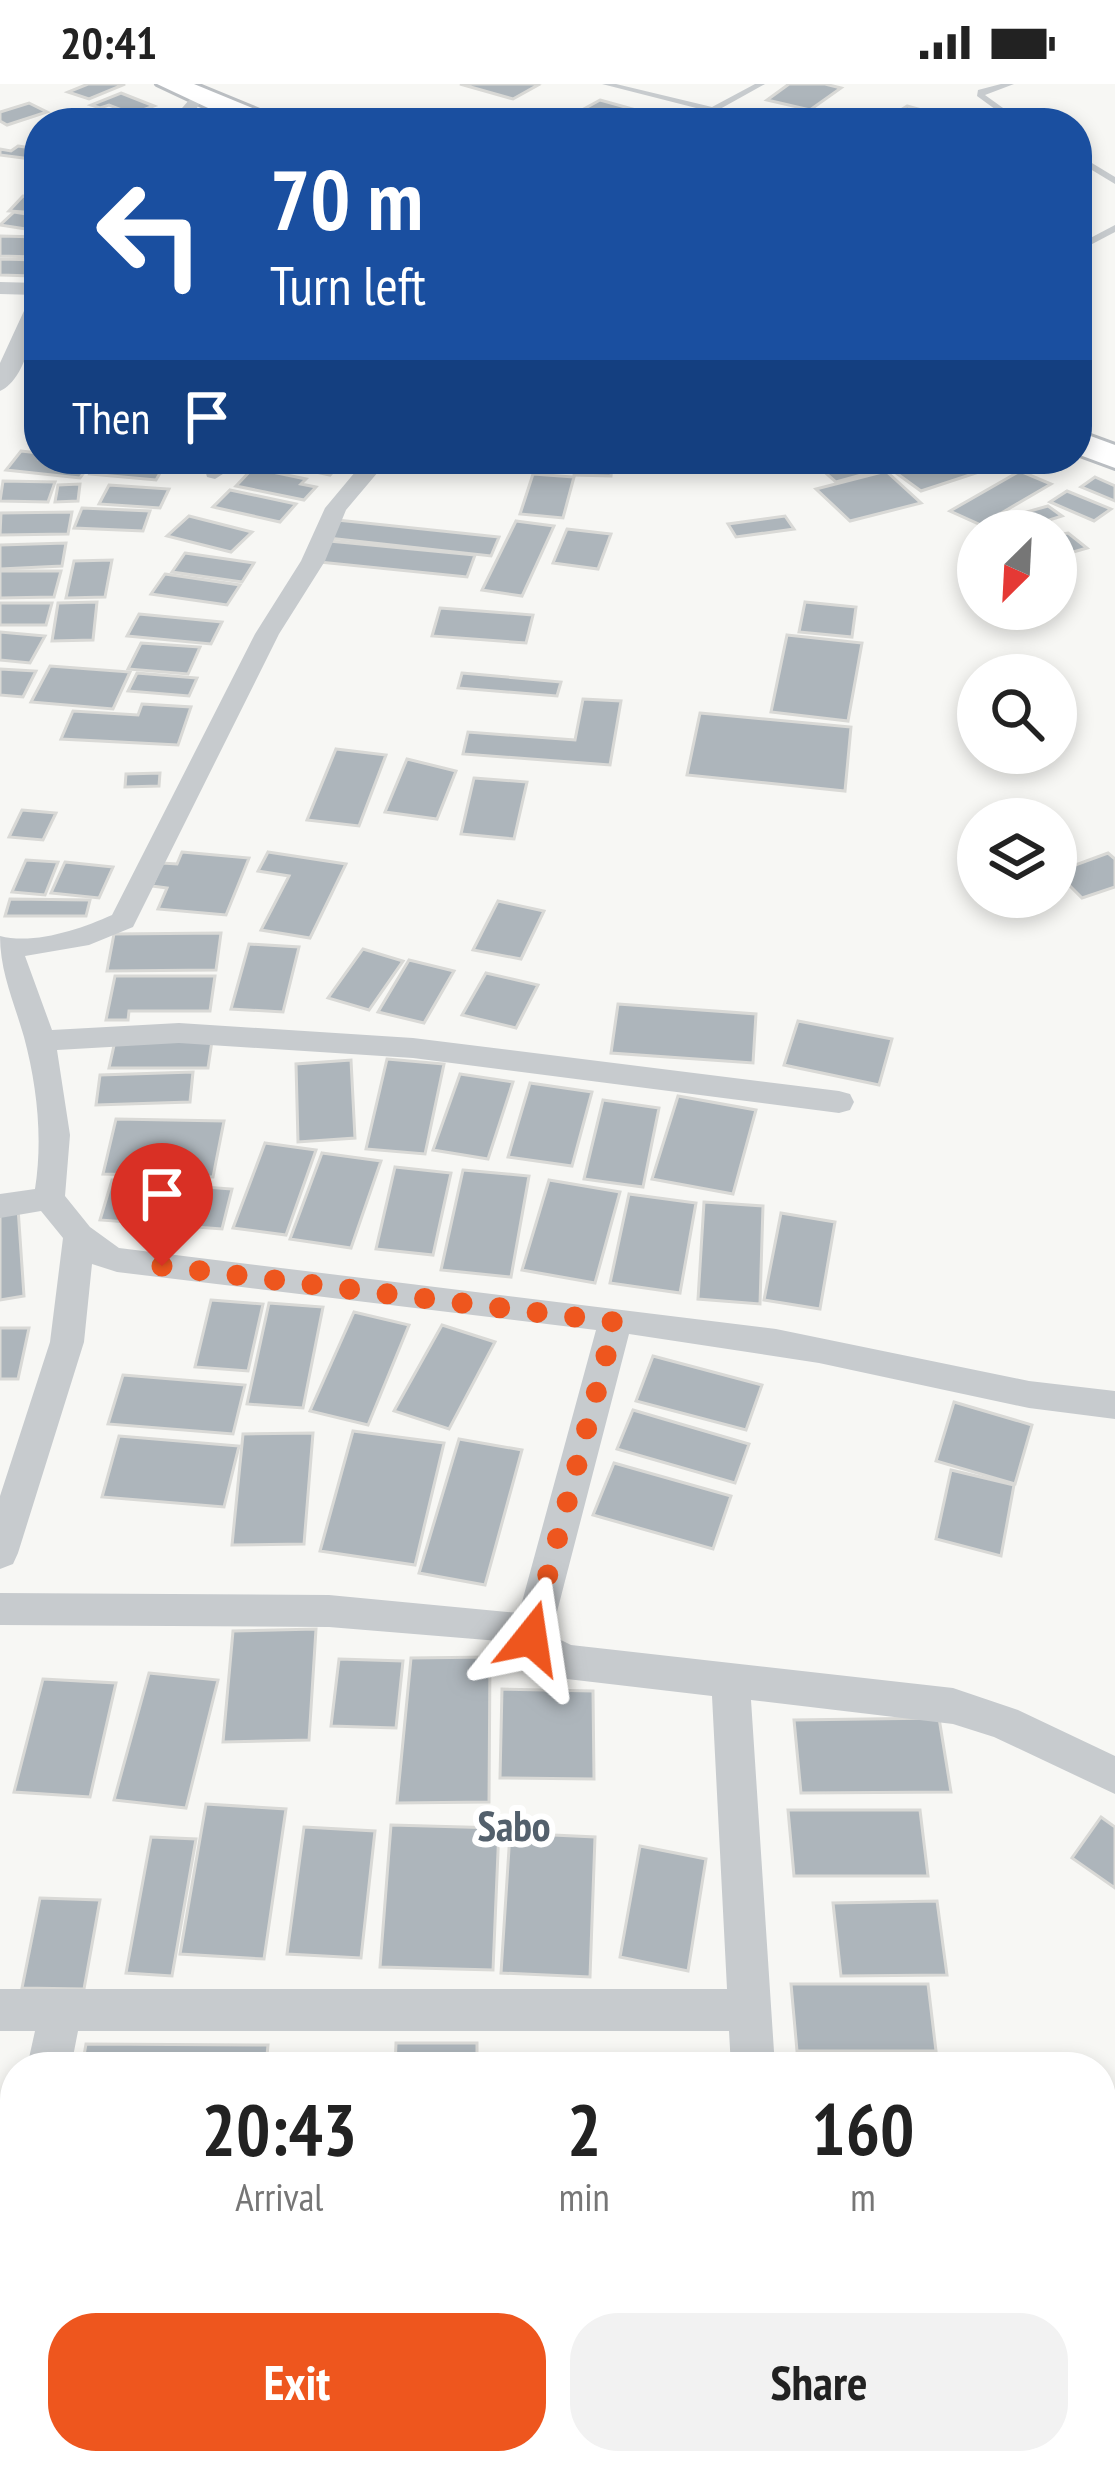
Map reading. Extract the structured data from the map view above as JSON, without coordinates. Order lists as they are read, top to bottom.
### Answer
{
  "districts": ["Sabo"],
  "north": "bottom left",
  "page": {
    "status": "20:41",
    "turn": ["70 m", "Turn left"],
    "then": "Then",
    "eta": [
      "20:43",
      "Arrival",
      "2",
      "min",
      "160",
      "m"
    ],
    "buttons": ["Exit", "Share"]
  }
}
